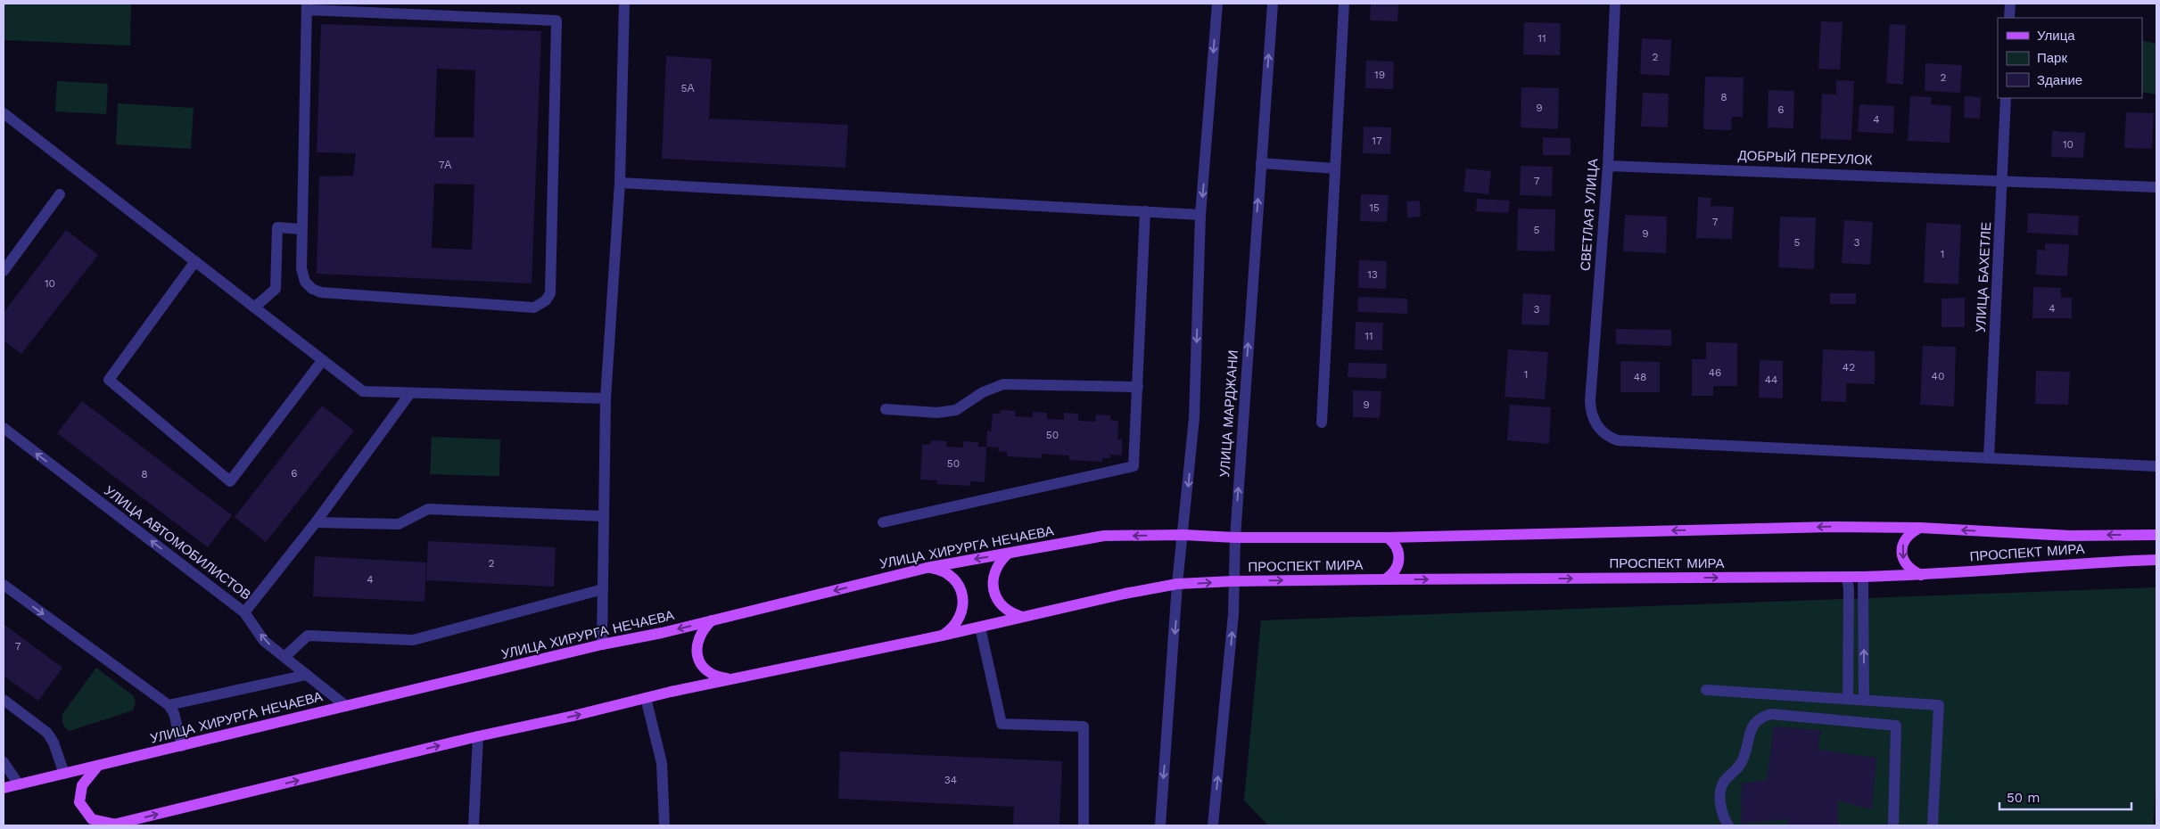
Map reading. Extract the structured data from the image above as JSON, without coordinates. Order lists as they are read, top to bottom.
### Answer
{
  "streets": {
    "main road": ["УЛИЦА ХИРУРГА НЕЧАЕВА", "ПРОСПЕКТ МИРА"],
    "street": [
      "ДОБРЫЙ ПЕРЕУЛОК",
      "СВЕТЛАЯ УЛИЦА",
      "УЛИЦА БАХЕТЛЕ",
      "УЛИЦА МАРДЖАНИ",
      "УЛИЦА АВТОМОБИЛИСТОВ"
    ]
  },
  "crossings": [
    ["ДОБРЫЙ ПЕРЕУЛОК", "СВЕТЛАЯ УЛИЦА"],
    ["ДОБРЫЙ ПЕРЕУЛОК", "УЛИЦА БАХЕТЛЕ"],
    ["СВЕТЛАЯ УЛИЦА", "УЛИЦА БАХЕТЛЕ"],
    ["УЛИЦА МАРДЖАНИ", "ПРОСПЕКТ МИРА"],
    ["УЛИЦА АВТОМОБИЛИСТОВ", "УЛИЦА ХИРУРГА НЕЧАЕВА"],
    ["УЛИЦА ХИРУРГА НЕЧАЕВА", "ПРОСПЕКТ МИРА"]
  ],
  "one_way": ["УЛИЦА АВТОМОБИЛИСТОВ"],
  "house_numbers": [
    "11",
    "2",
    "19",
    "2",
    "5А",
    "8",
    "9",
    "6",
    "4",
    "17",
    "10",
    "7А",
    "7",
    "15",
    "7",
    "5",
    "9",
    "5",
    "3",
    "1",
    "13",
    "10",
    "4",
    "3",
    "11",
    "42",
    "46",
    "1",
    "40",
    "48",
    "44",
    "9",
    "50",
    "50",
    "6",
    "8",
    "2",
    "4",
    "7",
    "34"
  ],
  "legend": ["Улица", "Парк", "Здание"],
  "scale_bar": "50 m"
}
